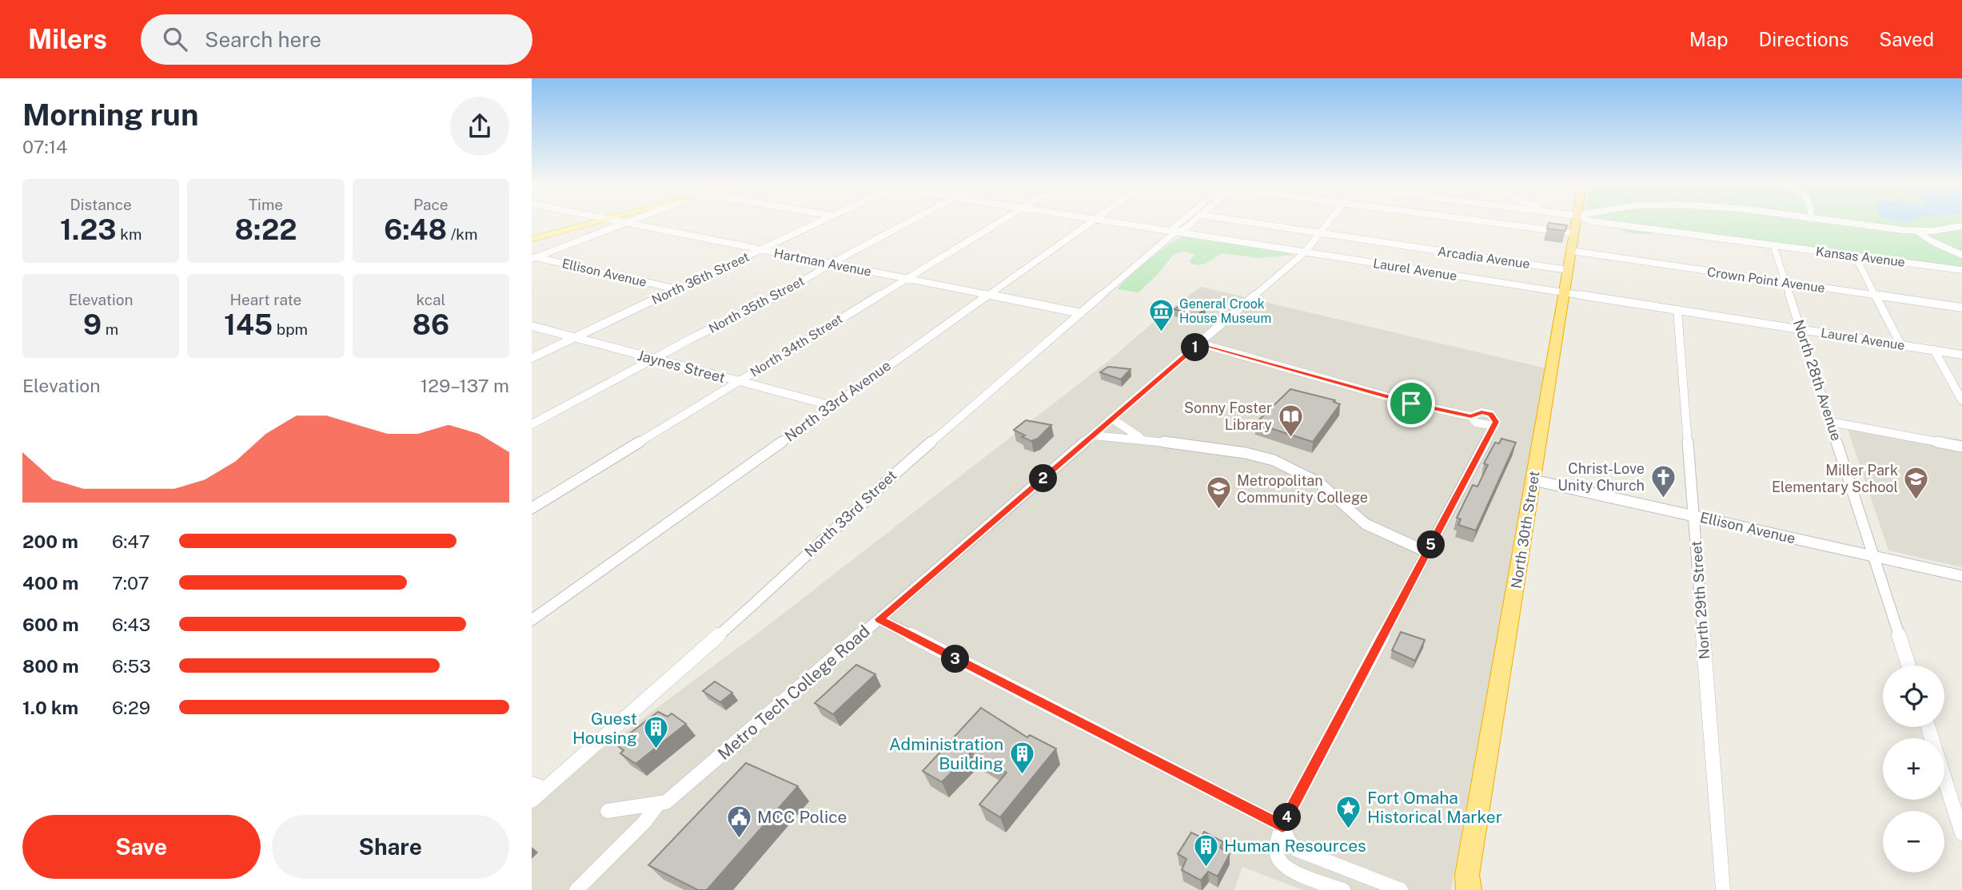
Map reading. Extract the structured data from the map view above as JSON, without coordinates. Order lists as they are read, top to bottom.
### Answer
{
  "streets": {
    "highway": ["North 30th Street"],
    "street": [
      "Kansas Avenue",
      "Arcadia Avenue",
      "Hartman Avenue",
      "Laurel Avenue",
      "Ellison Avenue",
      "North 36th Street",
      "Crown Point Avenue",
      "North 35th Street",
      "North 34th Street",
      "Jaynes Street",
      "North 28th Avenue",
      "North 33rd Avenue",
      "North 33rd Street",
      "North 29th Street",
      "Metro Tech College Road"
    ]
  },
  "crossings": [
    ["Kansas Avenue", "North 28th Avenue"],
    ["Arcadia Avenue", "North 30th Street"],
    ["Arcadia Avenue", "Metro Tech College Road"],
    ["Hartman Avenue", "North 36th Street"],
    ["Hartman Avenue", "North 35th Street"],
    ["Hartman Avenue", "North 34th Street"],
    ["Hartman Avenue", "North 33rd Avenue"],
    ["Hartman Avenue", "North 33rd Street"],
    ["Laurel Avenue", "North 28th Avenue"],
    ["Laurel Avenue", "North 33rd Street"],
    ["Laurel Avenue", "North 30th Street"],
    ["Laurel Avenue", "North 29th Street"],
    ["Laurel Avenue", "Metro Tech College Road"],
    ["Ellison Avenue", "North 36th Street"],
    ["Ellison Avenue", "North 28th Avenue"],
    ["Ellison Avenue", "North 30th Street"],
    ["Ellison Avenue", "North 29th Street"],
    ["North 36th Street", "Jaynes Street"],
    ["Crown Point Avenue", "North 28th Avenue"],
    ["Crown Point Avenue", "North 30th Street"],
    ["North 35th Street", "Jaynes Street"],
    ["North 34th Street", "Jaynes Street"],
    ["Jaynes Street", "North 33rd Avenue"]
  ],
  "places": {
    "museum": ["General Crook House Museum"],
    "library": ["Sonny Foster Library"],
    "church": ["Christ-Love Unity Church"],
    "school or university": ["Miller Park Elementary School", "Metropolitan Community College"],
    "building": ["Guest Housing", "Administration Building", "Human Resources"],
    "place": ["Fort Omaha Historical Marker"],
    "public building": ["MCC Police"]
  },
  "page": {
    "header": "Milers",
    "search": "Search here",
    "nav": ["Map", "Directions", "Saved"],
    "heading": ["Morning run", "07:14"],
    "stats": [
      ["Distance", "1.23 km"],
      ["Time", "8:22"],
      ["Pace", "6:48 /km"],
      ["Elevation", "9 m"],
      ["Heart rate", "145 bpm"],
      ["kcal", "86"]
    ],
    "pins": [
      "1",
      "2",
      "5",
      "3",
      "4"
    ],
    "chart": ["Elevation", "129–137 m"],
    "list": [
      {
        "name": "200 m",
        "note": "6:47"
      },
      {
        "name": "400 m",
        "note": "7:07"
      },
      {
        "name": "600 m",
        "note": "6:43"
      },
      {
        "name": "800 m",
        "note": "6:53"
      },
      {
        "name": "1.0 km",
        "note": "6:29"
      }
    ],
    "map_buttons": ["+", "−"],
    "buttons": ["Save", "Share"]
  }
}
